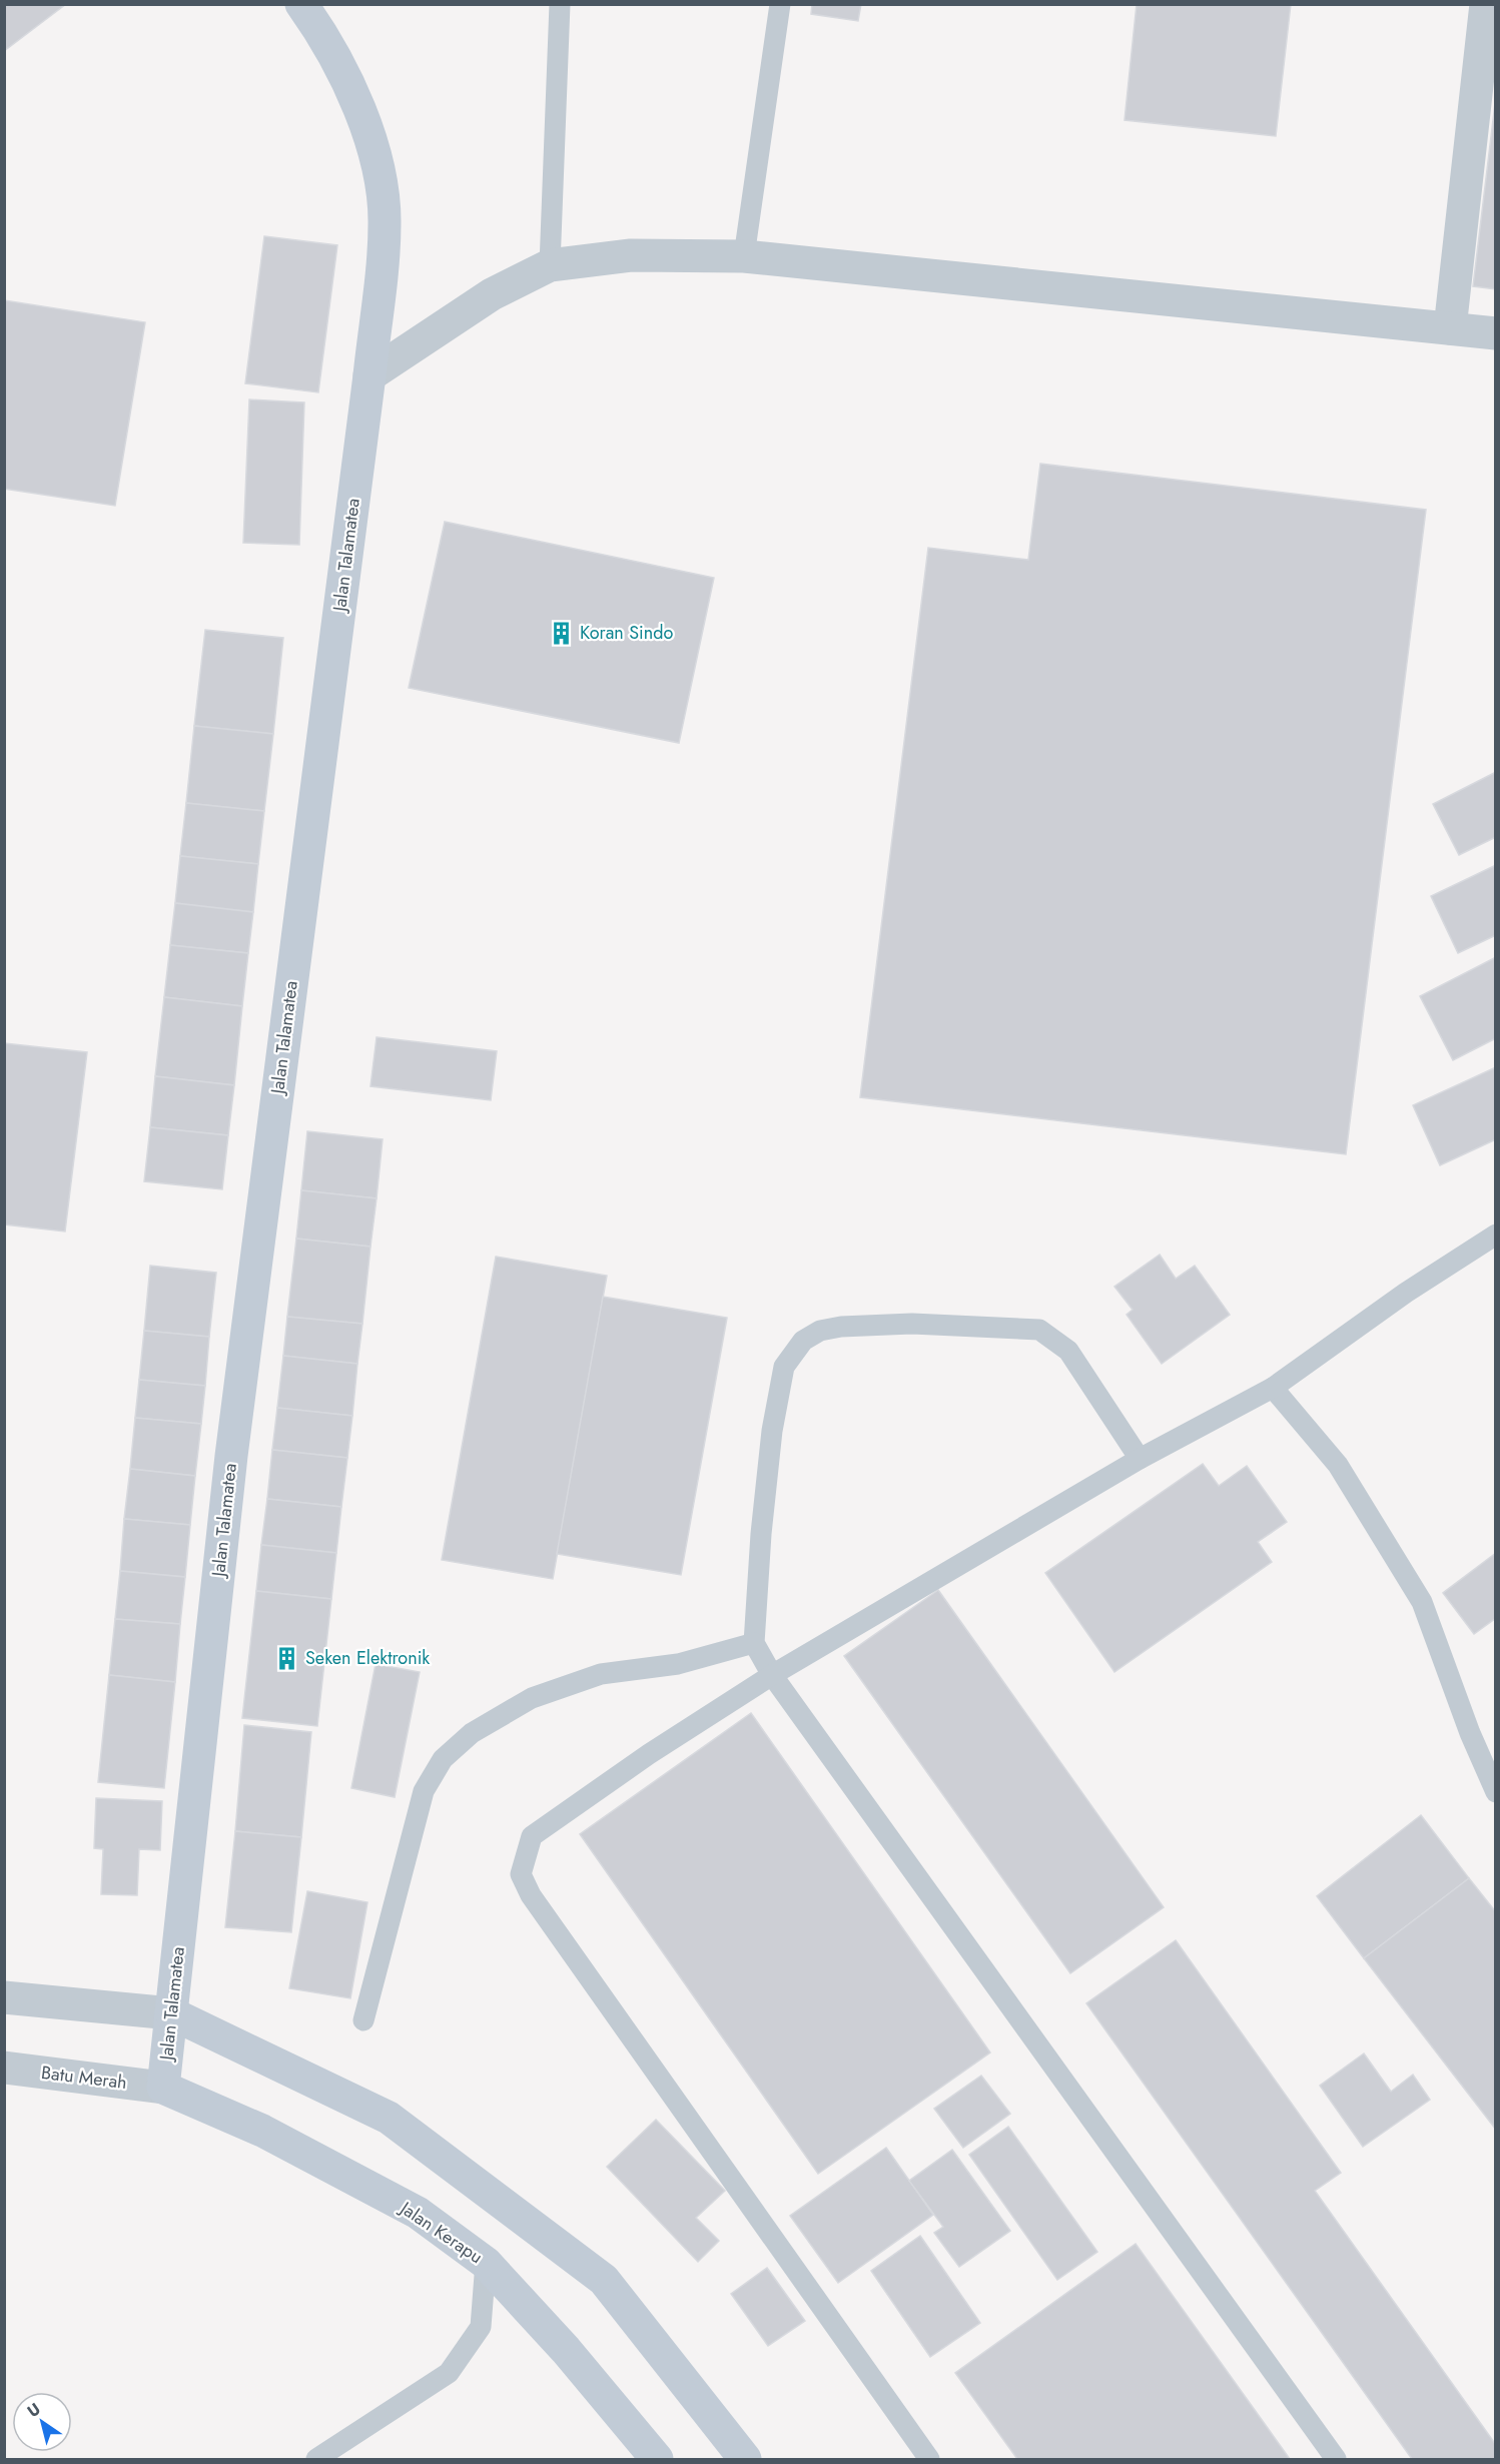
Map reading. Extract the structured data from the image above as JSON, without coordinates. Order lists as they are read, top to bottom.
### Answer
{
  "streets": {
    "street": ["Jalan Talamatea", "Batu Merah", "Jalan Kerapu"]
  },
  "crossings": [
    ["Jalan Talamatea", "Batu Merah"],
    ["Jalan Talamatea", "Jalan Kerapu"],
    ["Batu Merah", "Jalan Kerapu"]
  ],
  "places": {
    "building": ["Koran Sindo", "Seken Elektronik"]
  },
  "north": "top left"
}
